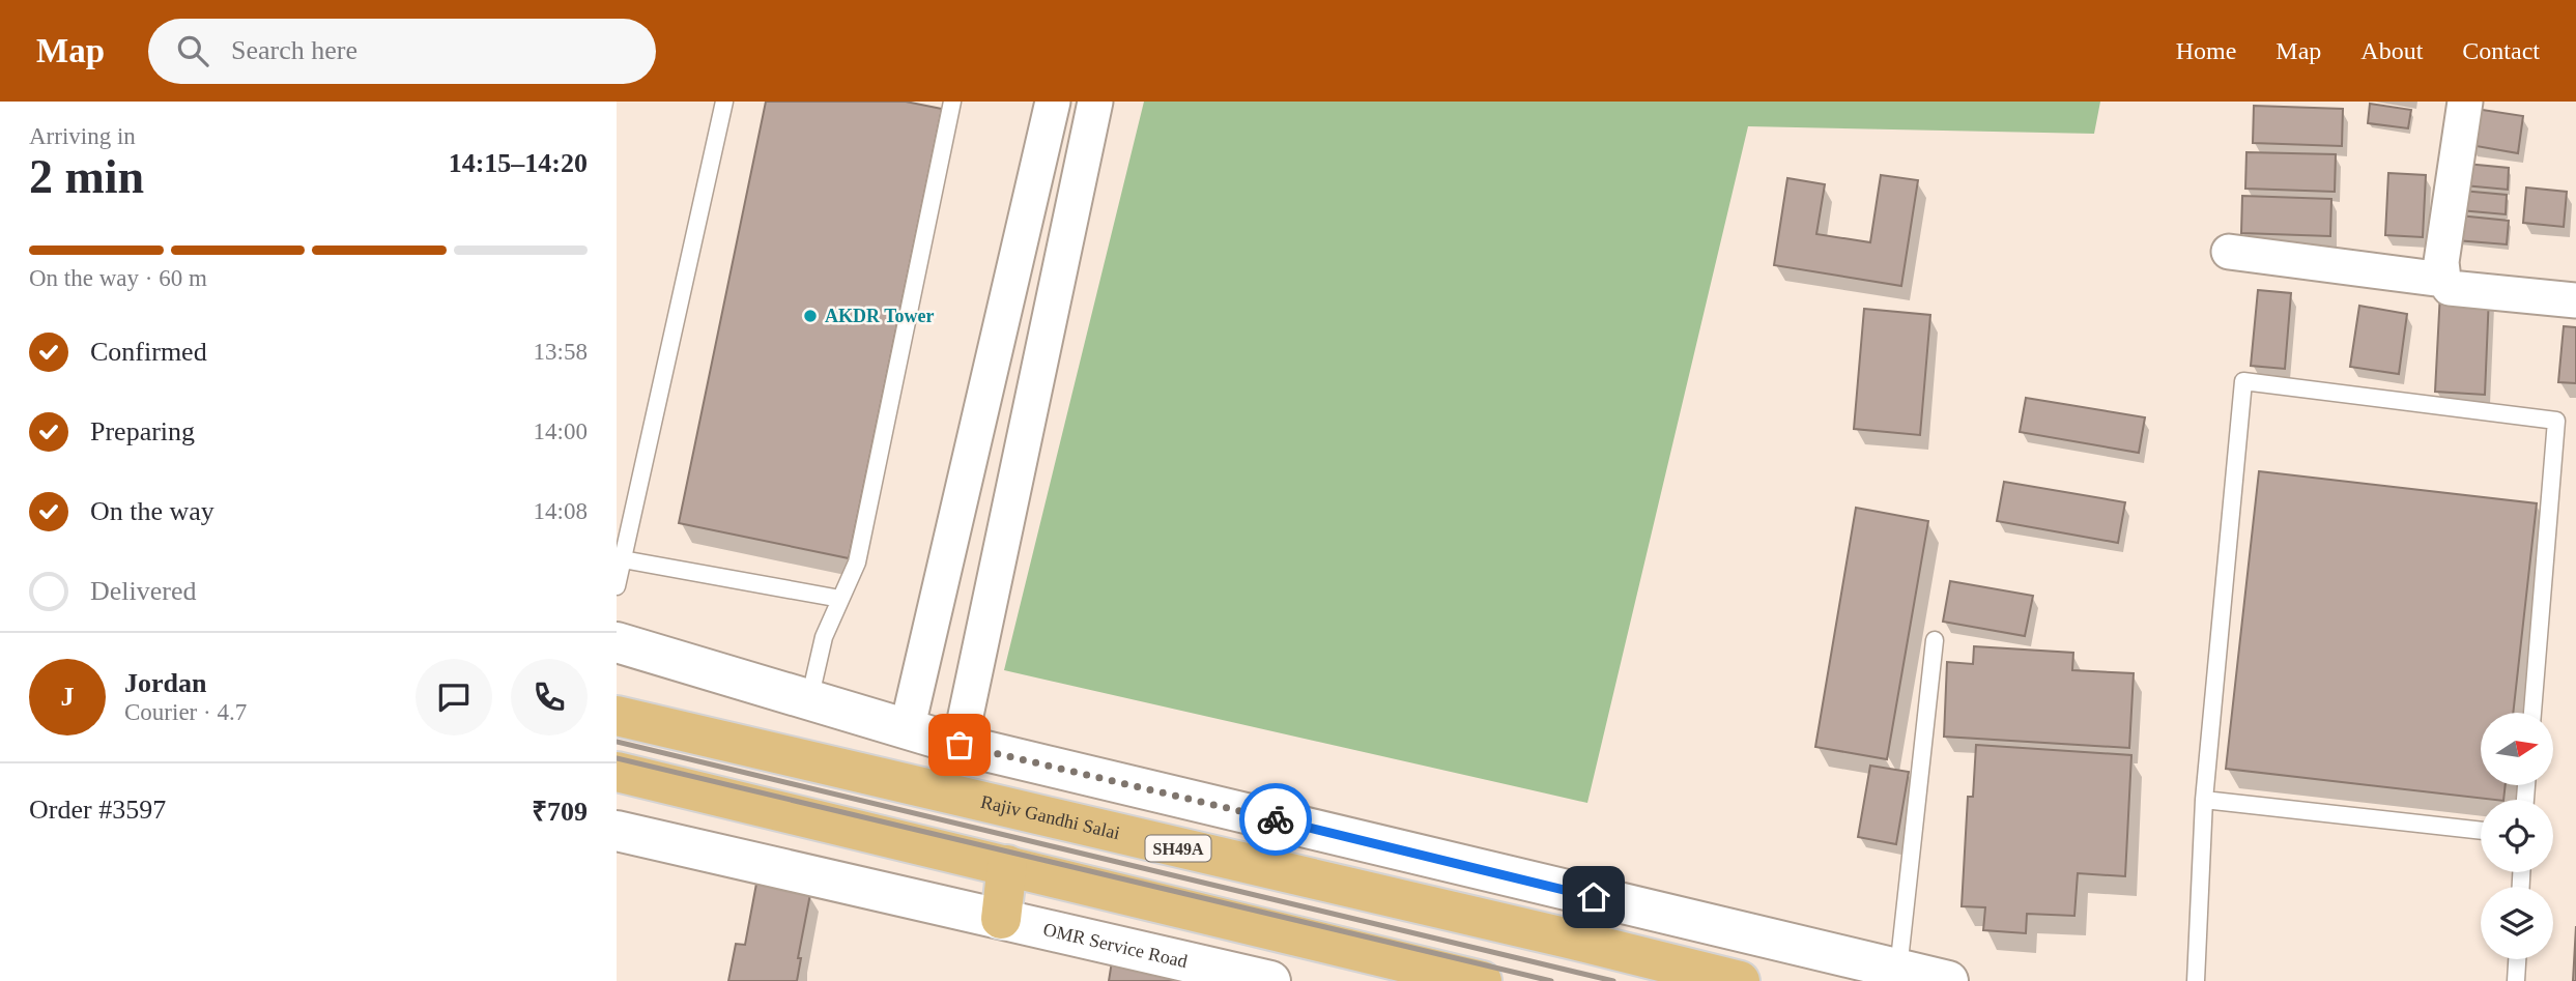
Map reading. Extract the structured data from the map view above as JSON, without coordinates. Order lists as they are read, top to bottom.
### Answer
{
  "streets": {
    "main road": ["Rajiv Gandhi Salai", "SH49A"],
    "street": ["OMR Service Road"]
  },
  "places": ["AKDR Tower"],
  "north": "right",
  "page": {
    "header": "Map",
    "search": "Search here",
    "nav": [
      "Home",
      "Map",
      "About",
      "Contact"
    ],
    "heading": ["2 min", "Arriving in", "14:15–14:20"],
    "panel": [
      "Jordan",
      "Courier · 4.7",
      "Order #3597",
      "₹709"
    ],
    "bar": "On the way · 60 m",
    "list": [
      ["Confirmed", "13:58"],
      ["Preparing", "14:00"],
      ["On the way", "14:08"],
      "Delivered"
    ],
    "round": "J"
  }
}
